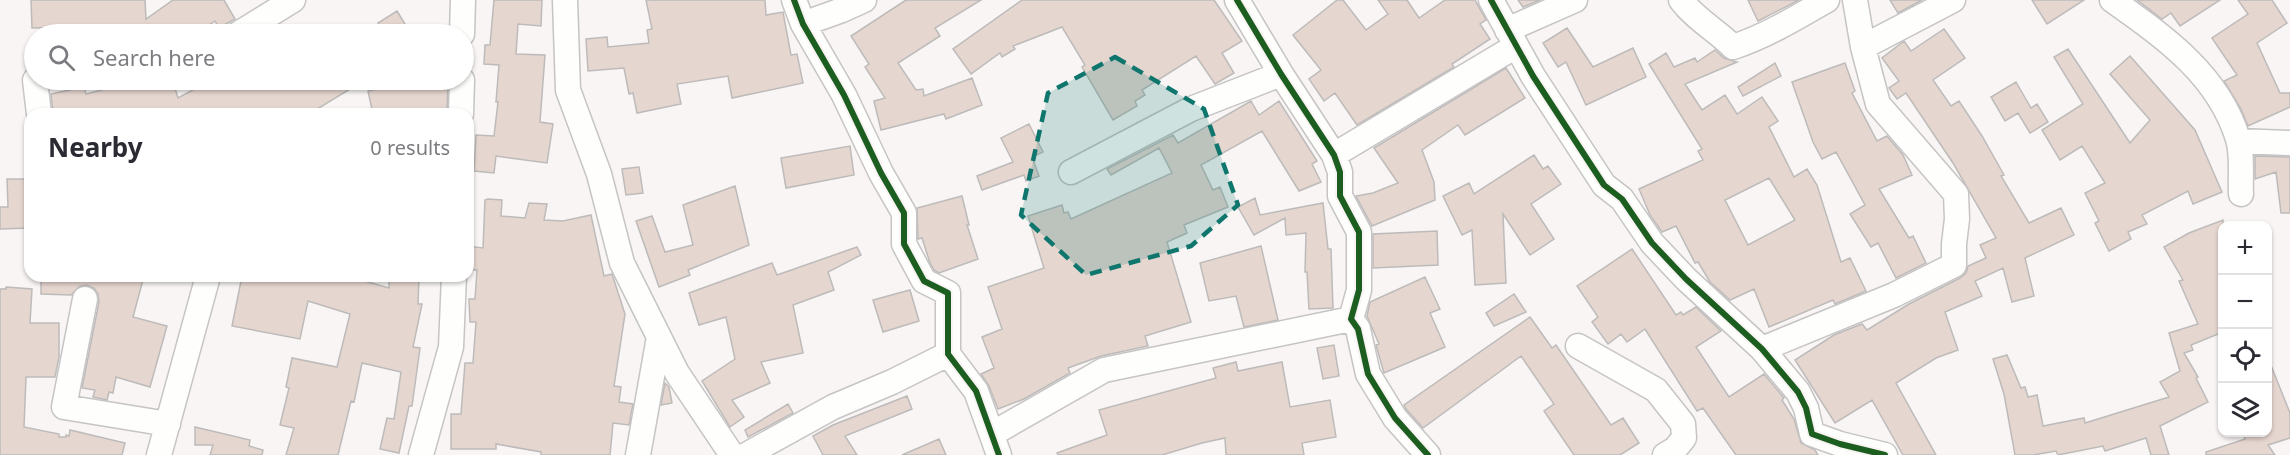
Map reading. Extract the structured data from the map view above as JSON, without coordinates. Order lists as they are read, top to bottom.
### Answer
{
  "page": {
    "search": "Search here",
    "heading": ["Nearby", "0 results"],
    "map_buttons": ["+", "−"]
  }
}
